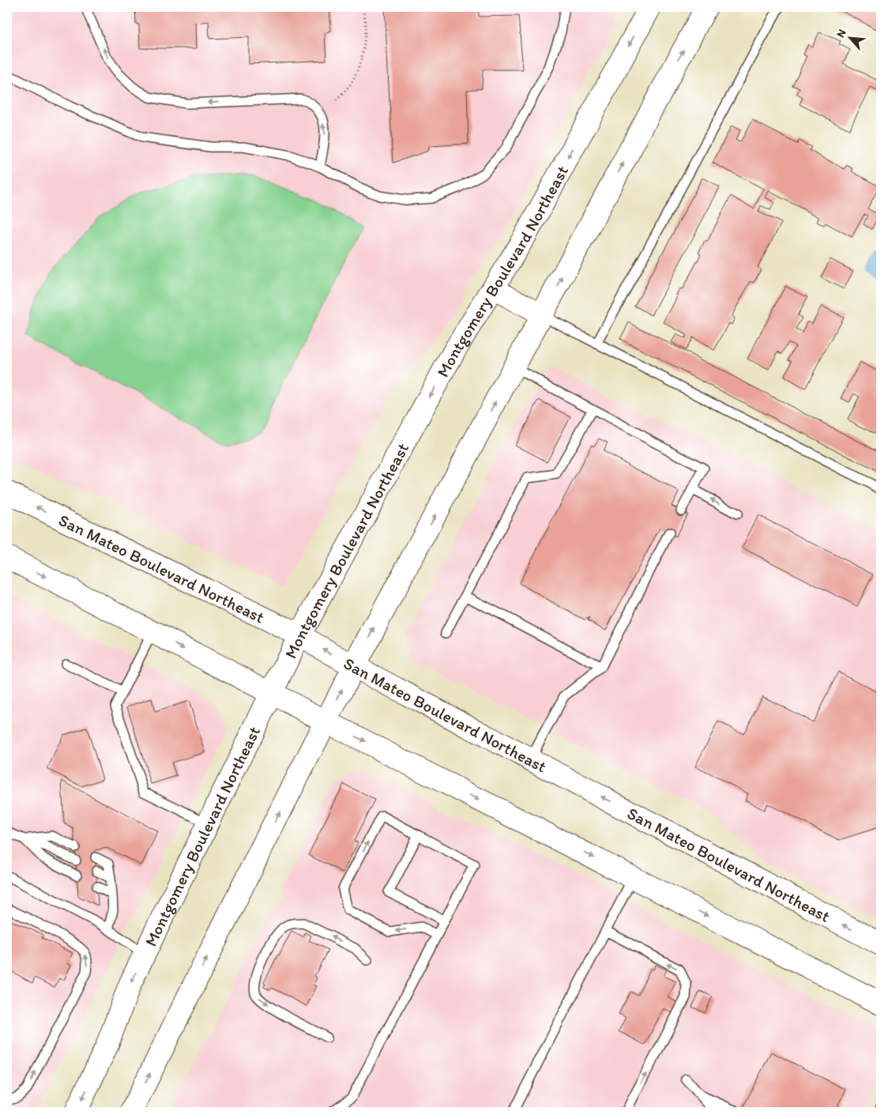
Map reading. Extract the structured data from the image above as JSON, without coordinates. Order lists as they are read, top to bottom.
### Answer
{
  "streets": {
    "main road": ["Montgomery Boulevard Northeast", "San Mateo Boulevard Northeast"]
  },
  "crossings": [
    ["Montgomery Boulevard Northeast", "San Mateo Boulevard Northeast"]
  ],
  "north": "top left"
}
